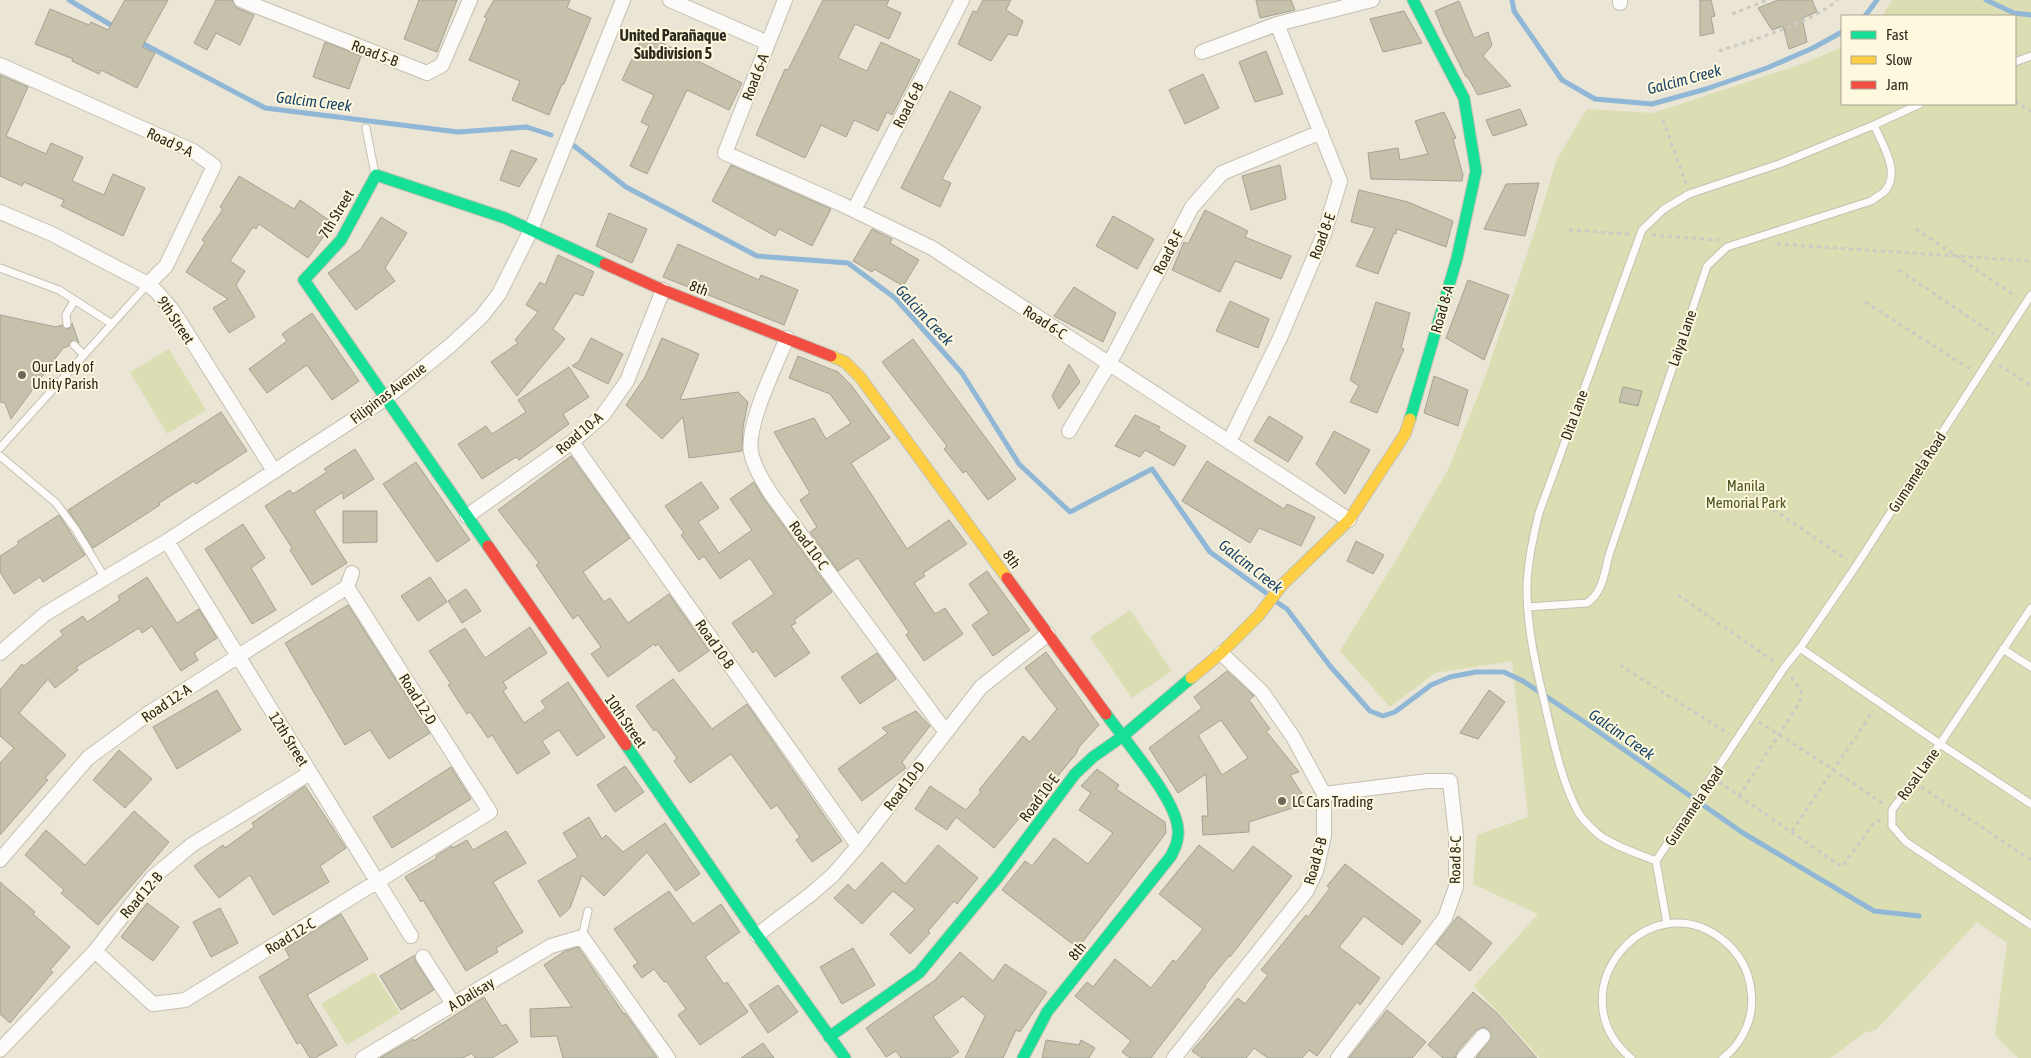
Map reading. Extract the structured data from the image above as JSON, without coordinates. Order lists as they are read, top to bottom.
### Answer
{
  "streets": {
    "street": [
      "Road 5-B",
      "Road 6-A",
      "Road 6-B",
      "Road 9-A",
      "7th Street",
      "Road 8-E",
      "Road 8-F",
      "8th",
      "Road 8-A",
      "9th Street",
      "Road 6-C",
      "Filipinas Avenue",
      "Road 10-A",
      "Road 10-C",
      "Road 10-B",
      "Road 12-D",
      "Road 12-A",
      "10th Street",
      "12th Street",
      "Road 10-D",
      "Road 10-E",
      "Road 8-C",
      "Road 8-B",
      "Road 12-B",
      "Road 12-C",
      "A Dalisay"
    ],
    "lane": [
      "Laiya Lane",
      "Dita Lane",
      "Gumamela Road",
      "Rosal Lane"
    ]
  },
  "crossings": [
    ["Road 6-A", "Road 6-C"],
    ["Road 6-B", "Road 6-C"],
    ["Road 9-A", "9th Street"],
    ["7th Street", "Filipinas Avenue"],
    ["7th Street", "10th Street"],
    ["Road 8-E", "Road 8-F"],
    ["Road 8-E", "Road 6-C"],
    ["Road 8-F", "Road 6-C"],
    ["8th", "Filipinas Avenue"],
    ["8th", "Road 10-A"],
    ["8th", "Road 10-C"],
    ["8th", "Road 10-D"],
    ["8th", "Road 10-E"],
    ["Road 8-A", "Road 6-C"],
    ["Road 8-A", "Road 10-E"],
    ["9th Street", "Filipinas Avenue"],
    ["Laiya Lane", "Dita Lane"],
    ["Filipinas Avenue", "10th Street"],
    ["Filipinas Avenue", "12th Street"],
    ["Dita Lane", "Gumamela Road"],
    ["Road 10-A", "Road 10-B"],
    ["Road 10-A", "10th Street"],
    ["Road 10-C", "Road 10-D"],
    ["Road 10-B", "Road 10-D"],
    ["Road 12-D", "Road 12-A"],
    ["Road 12-D", "Road 12-C"],
    ["Road 12-A", "12th Street"],
    ["10th Street", "Road 10-D"],
    ["10th Street", "Road 10-E"],
    ["12th Street", "Road 12-B"],
    ["12th Street", "Road 12-C"],
    ["Road 10-E", "Road 8-B"],
    ["Road 8-C", "Road 8-B"],
    ["Road 12-B", "Road 12-C"]
  ],
  "districts": ["United Parañaque Subdivision 5"],
  "water": ["Galcim Creek"],
  "parks": ["Manila Memorial Park"],
  "places": ["Our Lady of Unity Parish", "LC Cars Trading"],
  "legend": ["Fast", "Slow", "Jam"]
}
